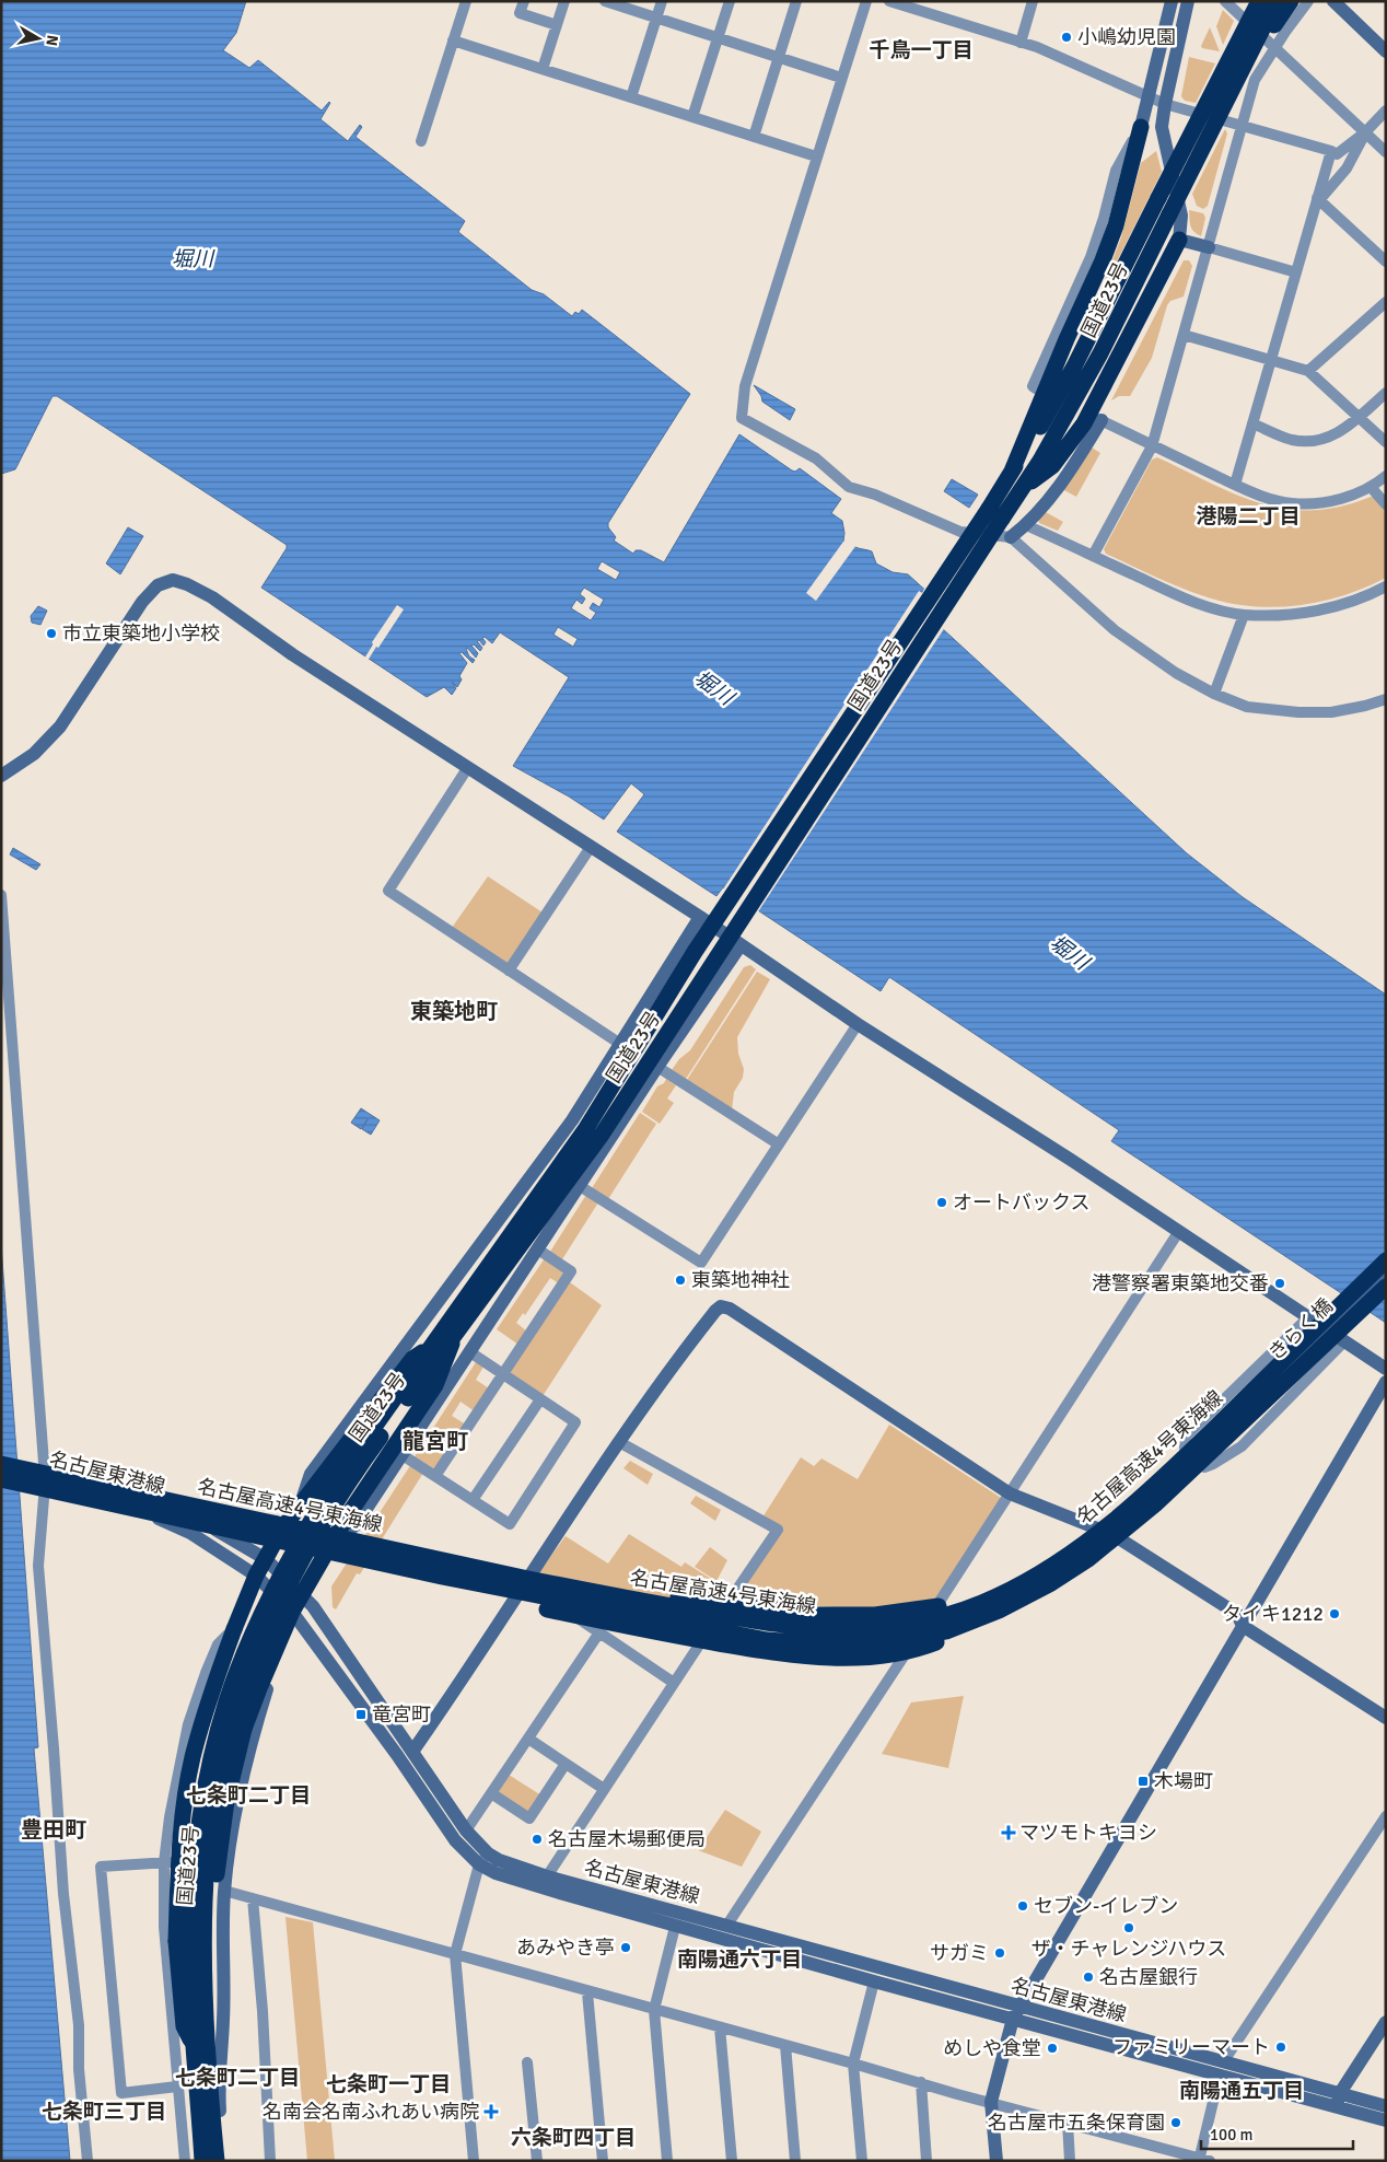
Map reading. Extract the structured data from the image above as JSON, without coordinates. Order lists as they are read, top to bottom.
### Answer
{
  "streets": {
    "highway": ["国道23号", "名古屋高速4号東海線"],
    "street": ["きらく橋", "名古屋東港線"]
  },
  "crossings": [
    ["名古屋高速4号東海線", "名古屋東港線"]
  ],
  "districts": [
    "千鳥一丁目",
    "港陽二丁目",
    "東築地町",
    "龍宮町",
    "七条町二丁目",
    "豊田町",
    "南陽通六丁目",
    "七条町二丁目",
    "七条町一丁目",
    "南陽通五丁目",
    "七条町三丁目",
    "六条町四丁目"
  ],
  "water": ["堀川"],
  "places": {
    "other": [
      "小嶋幼児園",
      "市立東築地小学校",
      "オートバックス",
      "東築地神社",
      "港警察署東築地交番",
      "タイキ1212",
      "名古屋木場郵便局",
      "セブン-イレブン",
      "ザ・チャレンジハウス",
      "あみやき亭",
      "サガミ",
      "名古屋銀行",
      "ファミリーマート",
      "めしや食堂",
      "名古屋市五条保育園"
    ],
    "transit": ["竜宮町", "木場町"],
    "health": ["マツモトキヨシ", "名南会名南ふれあい病院"]
  },
  "scale_bar": "100 m",
  "north": "right"
}
